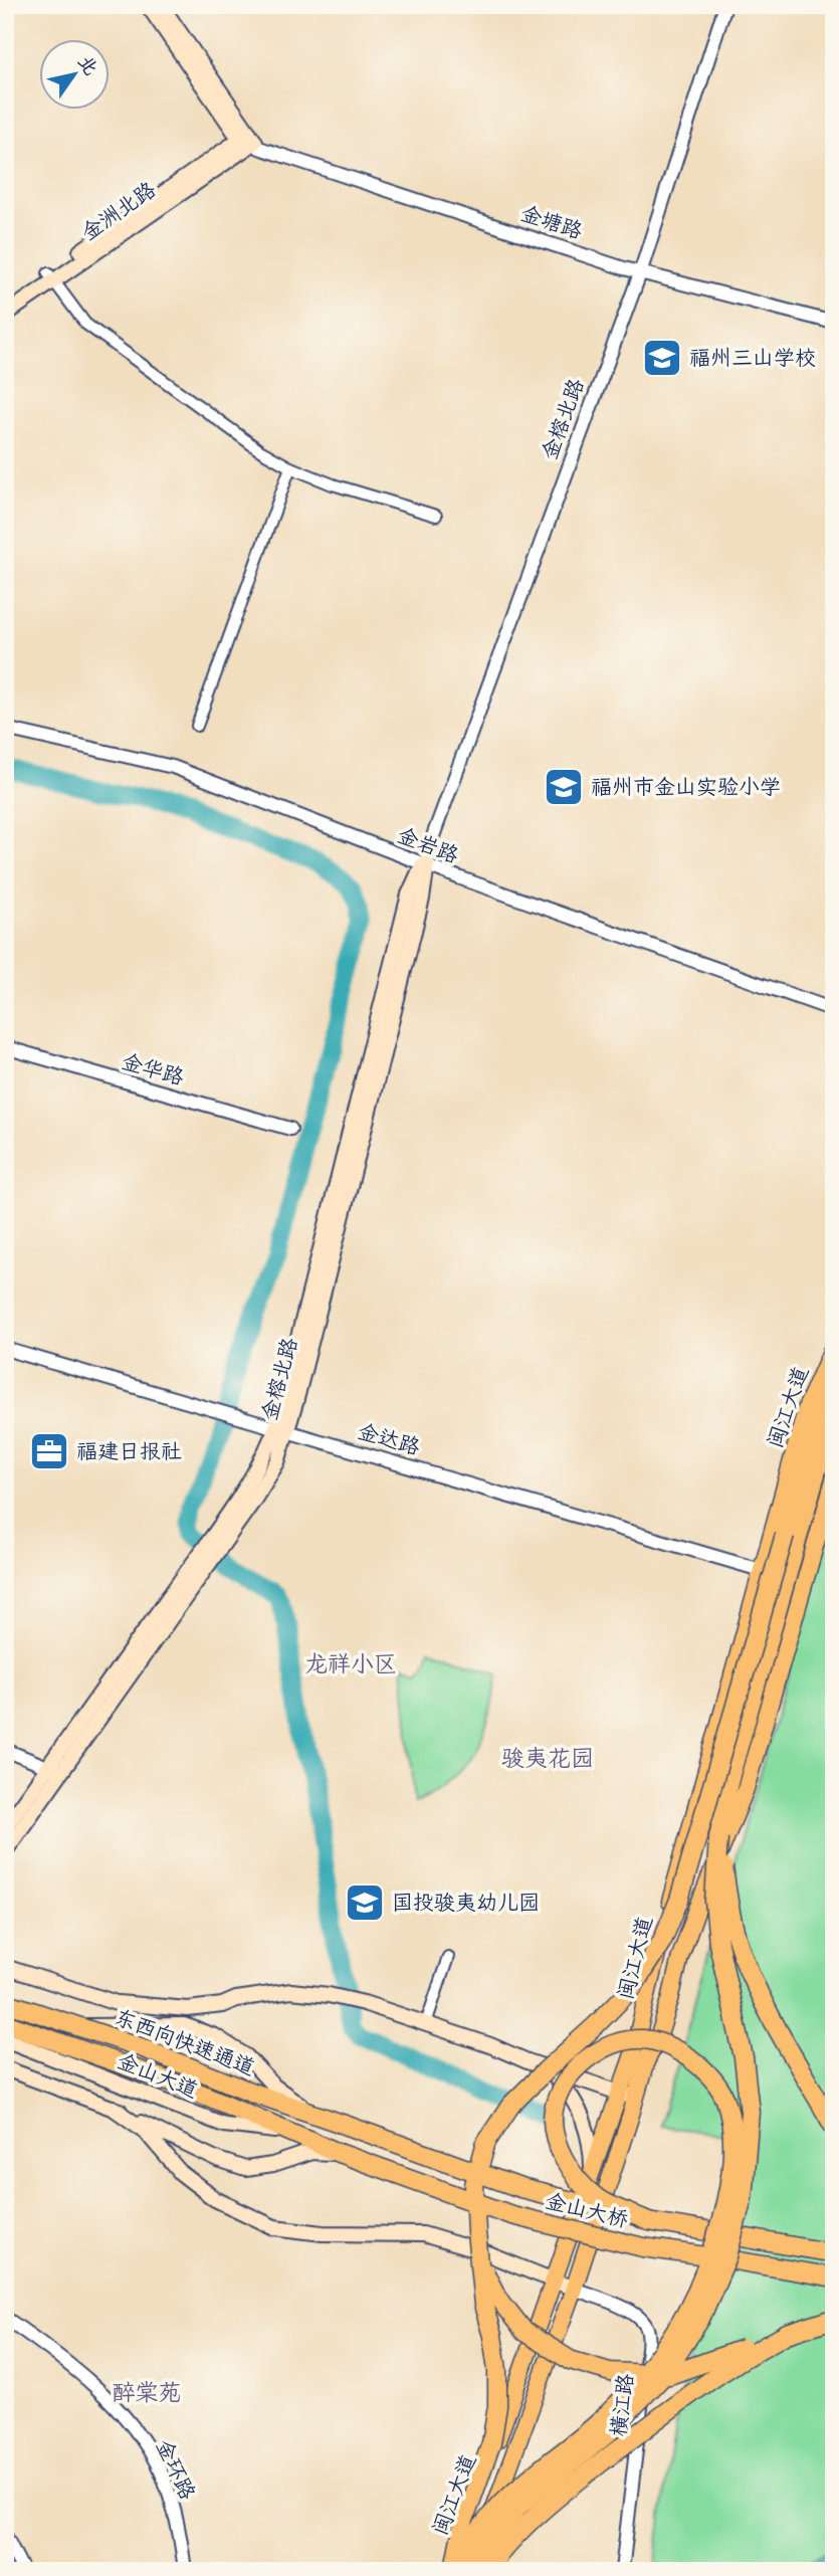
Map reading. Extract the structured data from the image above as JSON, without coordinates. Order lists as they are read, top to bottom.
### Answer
{
  "streets": {
    "highway": ["东西向快速通道", "金山大桥"],
    "main road": [
      "金洲北路",
      "金榕北路",
      "闽江大道",
      "金山大道"
    ],
    "street": [
      "金塘路",
      "金岩路",
      "金华路",
      "金达路",
      "横江路",
      "金环路"
    ]
  },
  "crossings": [
    ["金洲北路", "金塘路"],
    ["金塘路", "金榕北路"],
    ["金榕北路", "金岩路"],
    ["金榕北路", "金达路"],
    ["闽江大道", "金达路"],
    ["闽江大道", "横江路"],
    ["东西向快速通道", "金山大道"],
    ["东西向快速通道", "金山大桥"]
  ],
  "districts": ["龙祥小区", "骏夷花园", "醉棠苑"],
  "places": {
    "school or university": ["福州三山学校", "福州市金山实验小学", "国投骏夷幼儿园"],
    "office": ["福建日报社"]
  },
  "north": "top right"
}
